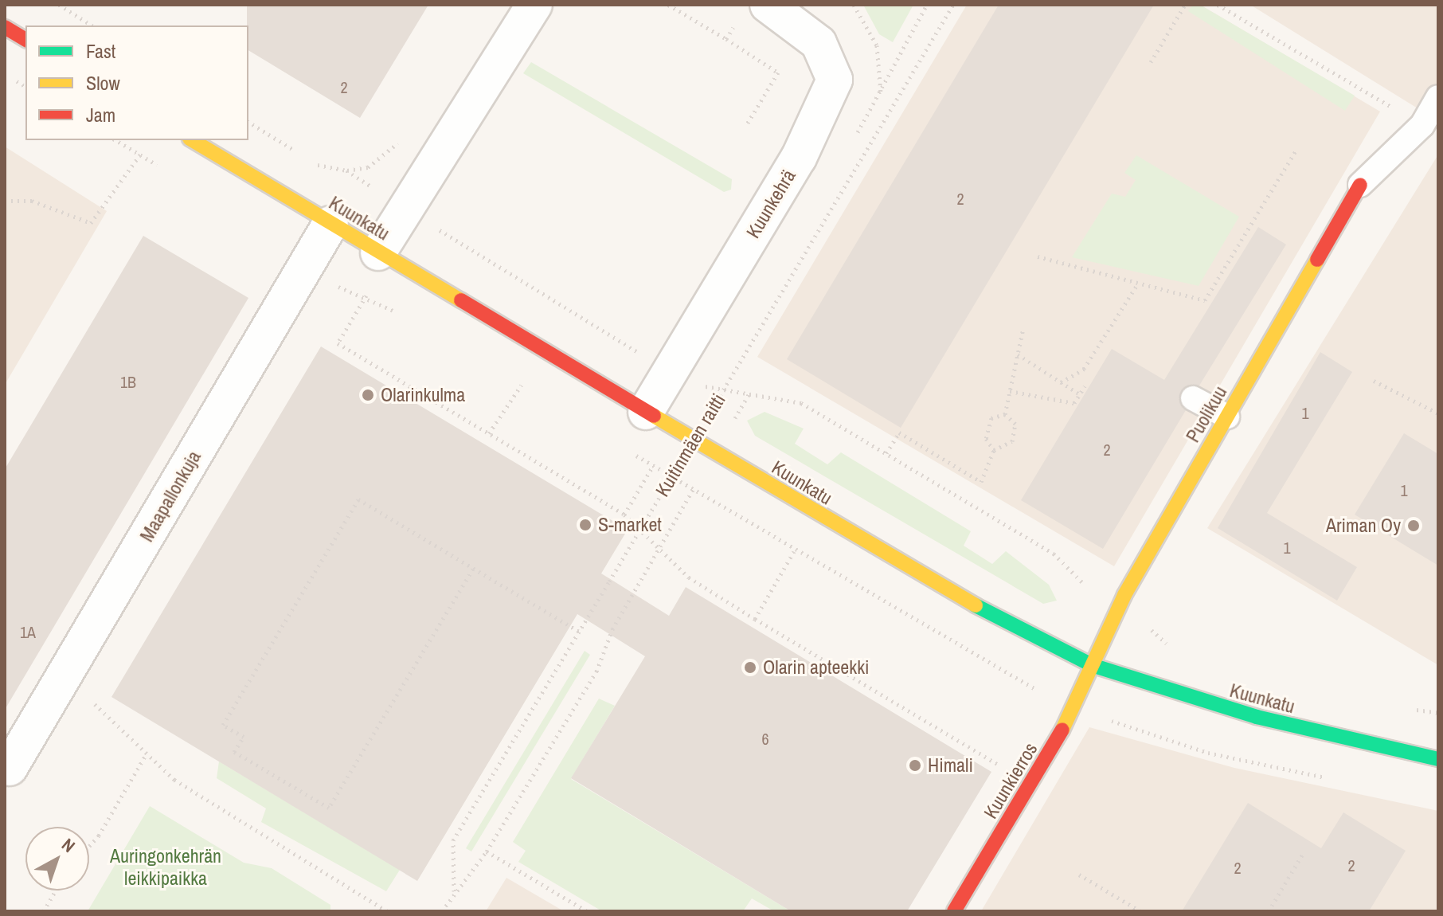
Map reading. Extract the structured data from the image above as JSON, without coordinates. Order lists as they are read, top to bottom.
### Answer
{
  "streets": {
    "main road": ["Kuunkatu", "Puolikuu", "Kuunkierros"],
    "street": ["Kuunkehrä", "Maapallonkuja"],
    "path": ["Kuitinmäen raitti"]
  },
  "crossings": [
    ["Kuunkehrä", "Kuunkatu"],
    ["Kuunkatu", "Puolikuu"],
    ["Kuunkatu", "Maapallonkuja"],
    ["Kuunkatu", "Kuunkierros"],
    ["Puolikuu", "Kuunkierros"]
  ],
  "parks": ["Auringonkehrän leikkipaikka"],
  "places": [
    "Olarinkulma",
    "S-market",
    "Ariman Oy",
    "Olarin apteekki",
    "Himali"
  ],
  "house_numbers": [
    "2",
    "2",
    "1B",
    "1",
    "2",
    "1",
    "1",
    "1A",
    "6",
    "2",
    "2"
  ],
  "legend": ["Fast", "Slow", "Jam"],
  "north": "top right"
}
